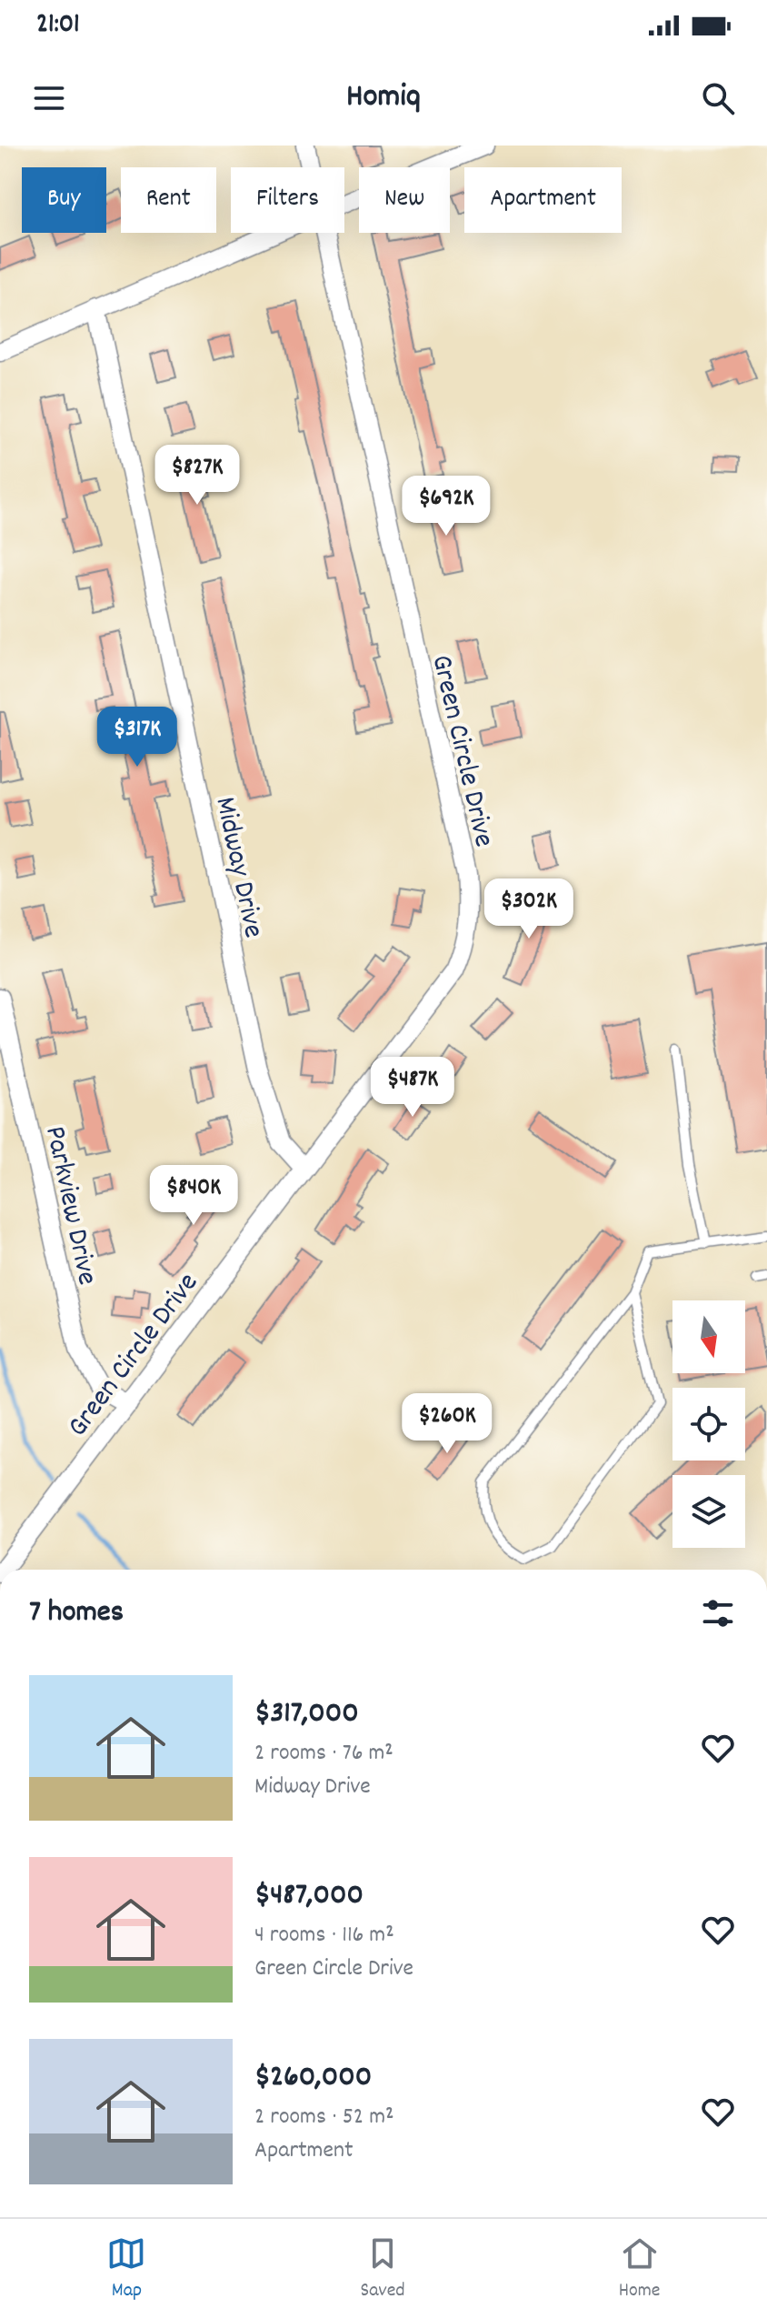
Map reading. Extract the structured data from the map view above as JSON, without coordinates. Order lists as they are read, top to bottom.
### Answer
{
  "streets": {
    "street": ["Green Circle Drive", "Midway Drive", "Parkview Drive"]
  },
  "crossings": [
    ["Green Circle Drive", "Midway Drive"],
    ["Green Circle Drive", "Parkview Drive"]
  ],
  "north": "bottom",
  "page": {
    "status": "21:01",
    "header": "Homiq",
    "chip": [
      "Buy",
      "Rent",
      "Filters",
      "New",
      "Apartment"
    ],
    "price": [
      "$827K",
      "$692K",
      "$317K",
      "$302K",
      "$487K",
      "$840K",
      "$260K"
    ],
    "heading": "7 homes",
    "list": [
      {
        "name": "$317,000",
        "note": "2 rooms · 76 m² · Midway Drive"
      },
      {
        "name": "$487,000",
        "note": "4 rooms · 116 m² · Green Circle Drive"
      },
      {
        "name": "$260,000",
        "note": "2 rooms · 52 m² · Apartment"
      }
    ],
    "tabs": ["Map", "Saved", "Home"]
  }
}
